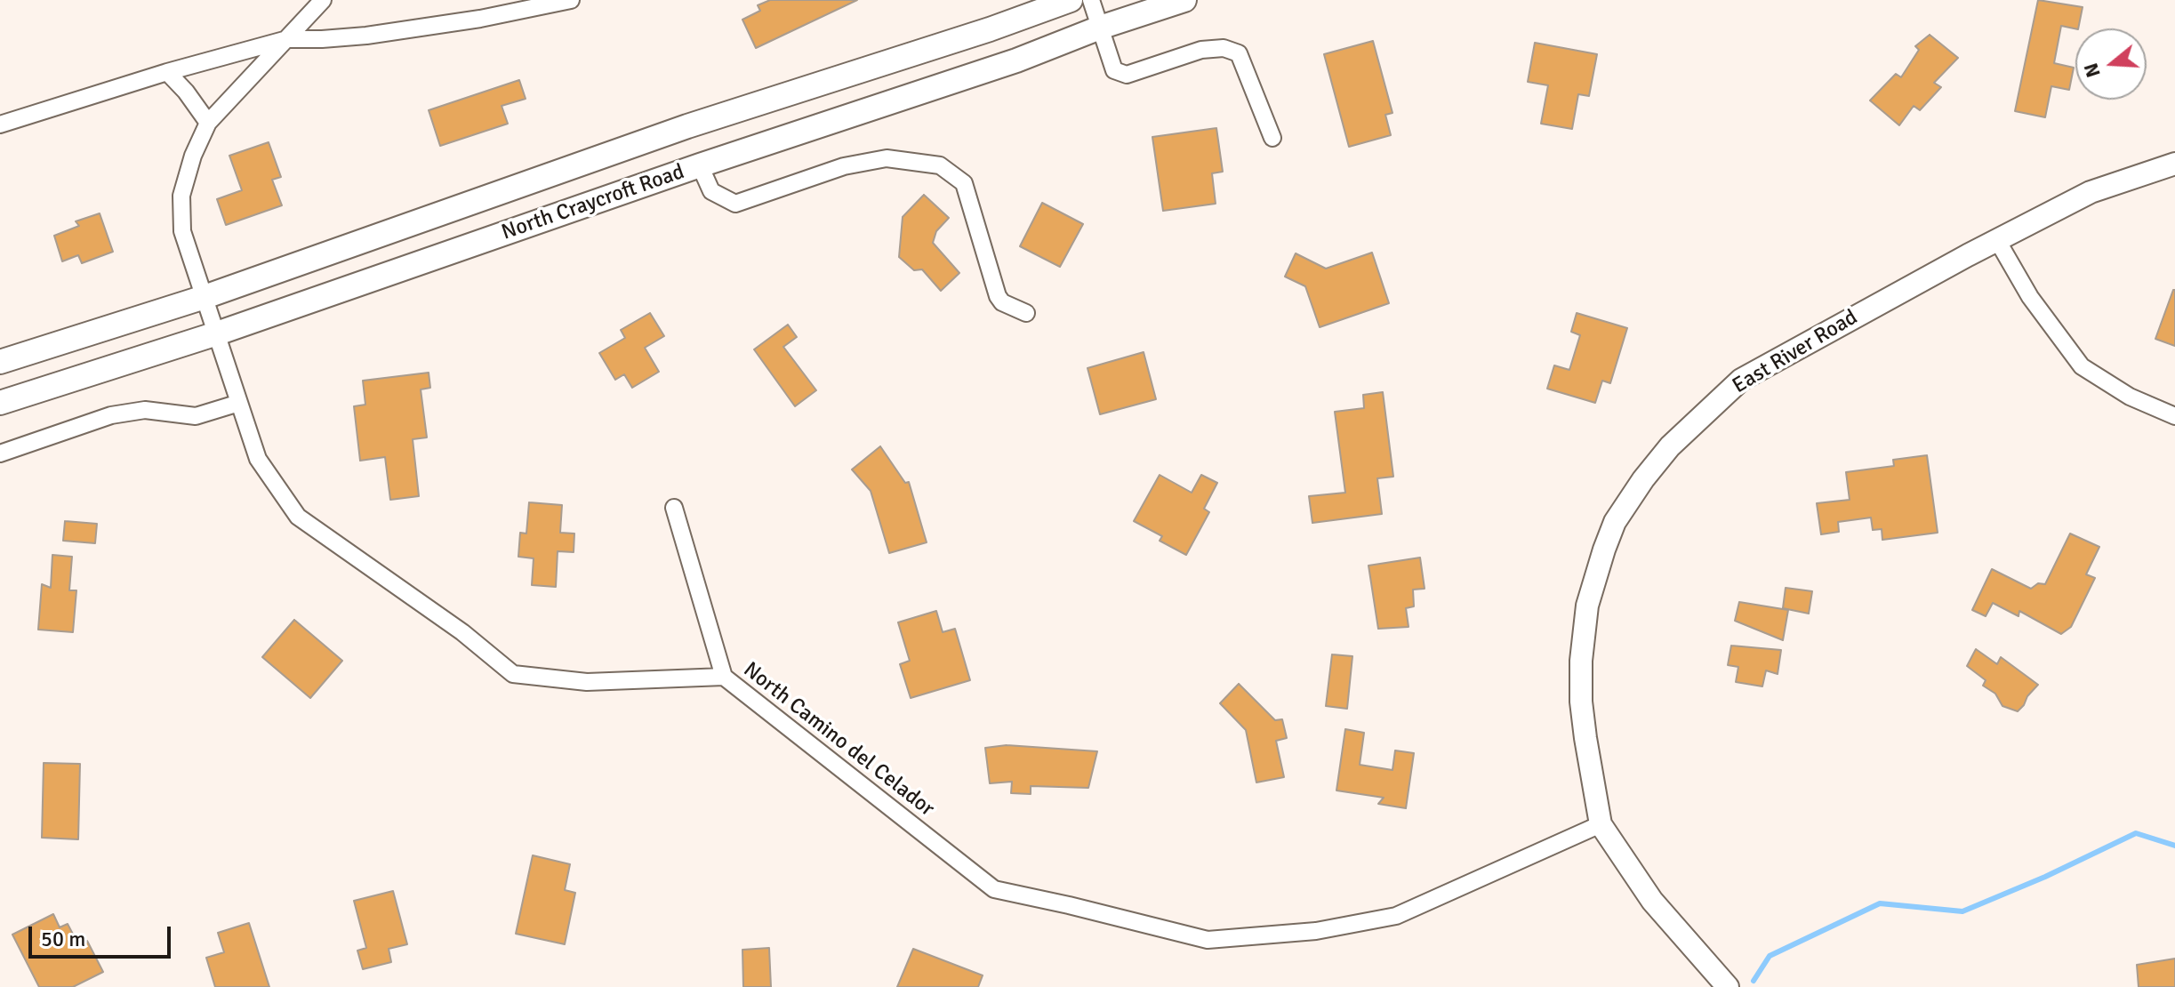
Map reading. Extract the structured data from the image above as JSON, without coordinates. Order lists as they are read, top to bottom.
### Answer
{
  "streets": {
    "main road": ["North Craycroft Road"],
    "street": ["East River Road", "North Camino del Celador"]
  },
  "crossings": [
    ["North Craycroft Road", "North Camino del Celador"],
    ["East River Road", "North Camino del Celador"]
  ],
  "scale_bar": "50 m",
  "north": "left"
}
